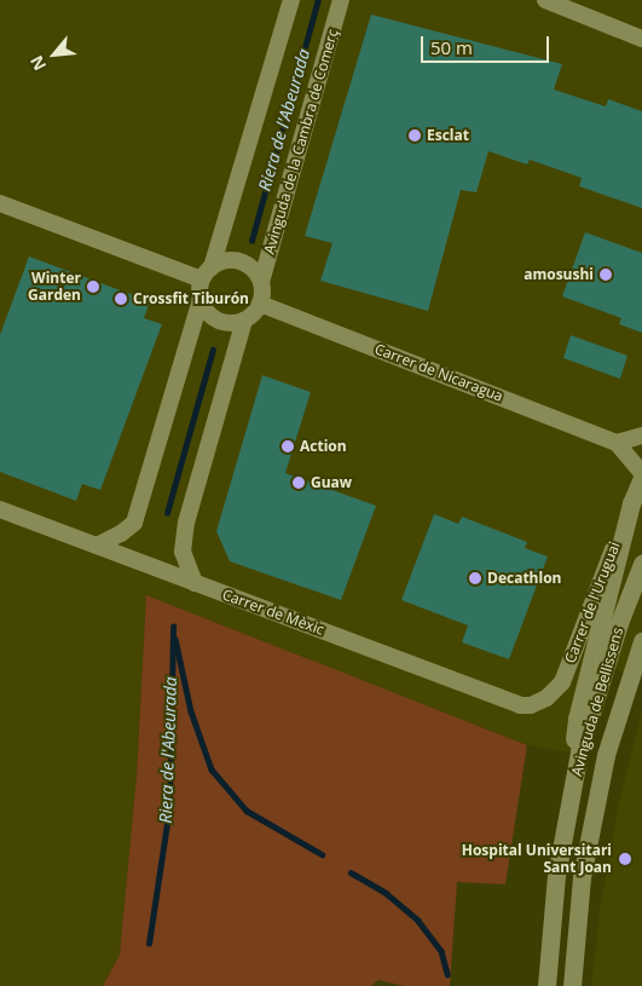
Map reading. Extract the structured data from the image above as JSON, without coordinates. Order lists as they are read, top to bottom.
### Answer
{
  "streets": {
    "main road": ["Avinguda de Bellissens"],
    "street": [
      "Avinguda de la Cambra de Comerç",
      "Carrer de Nicaragua",
      "Carrer de l'Uruguai",
      "Carrer de Mèxic"
    ]
  },
  "crossings": [
    ["Avinguda de la Cambra de Comerç", "Carrer de Nicaragua"],
    ["Carrer de l'Uruguai", "Carrer de Mèxic"]
  ],
  "water": ["Riera de l'Abeurada"],
  "places": [
    "Esclat",
    "amosushi",
    "Winter Garden",
    "Crossfit Tiburón",
    "Action",
    "Guaw",
    "Decathlon",
    "Hospital Universitari Sant Joan"
  ],
  "scale_bar": "50 m",
  "north": "bottom left"
}
